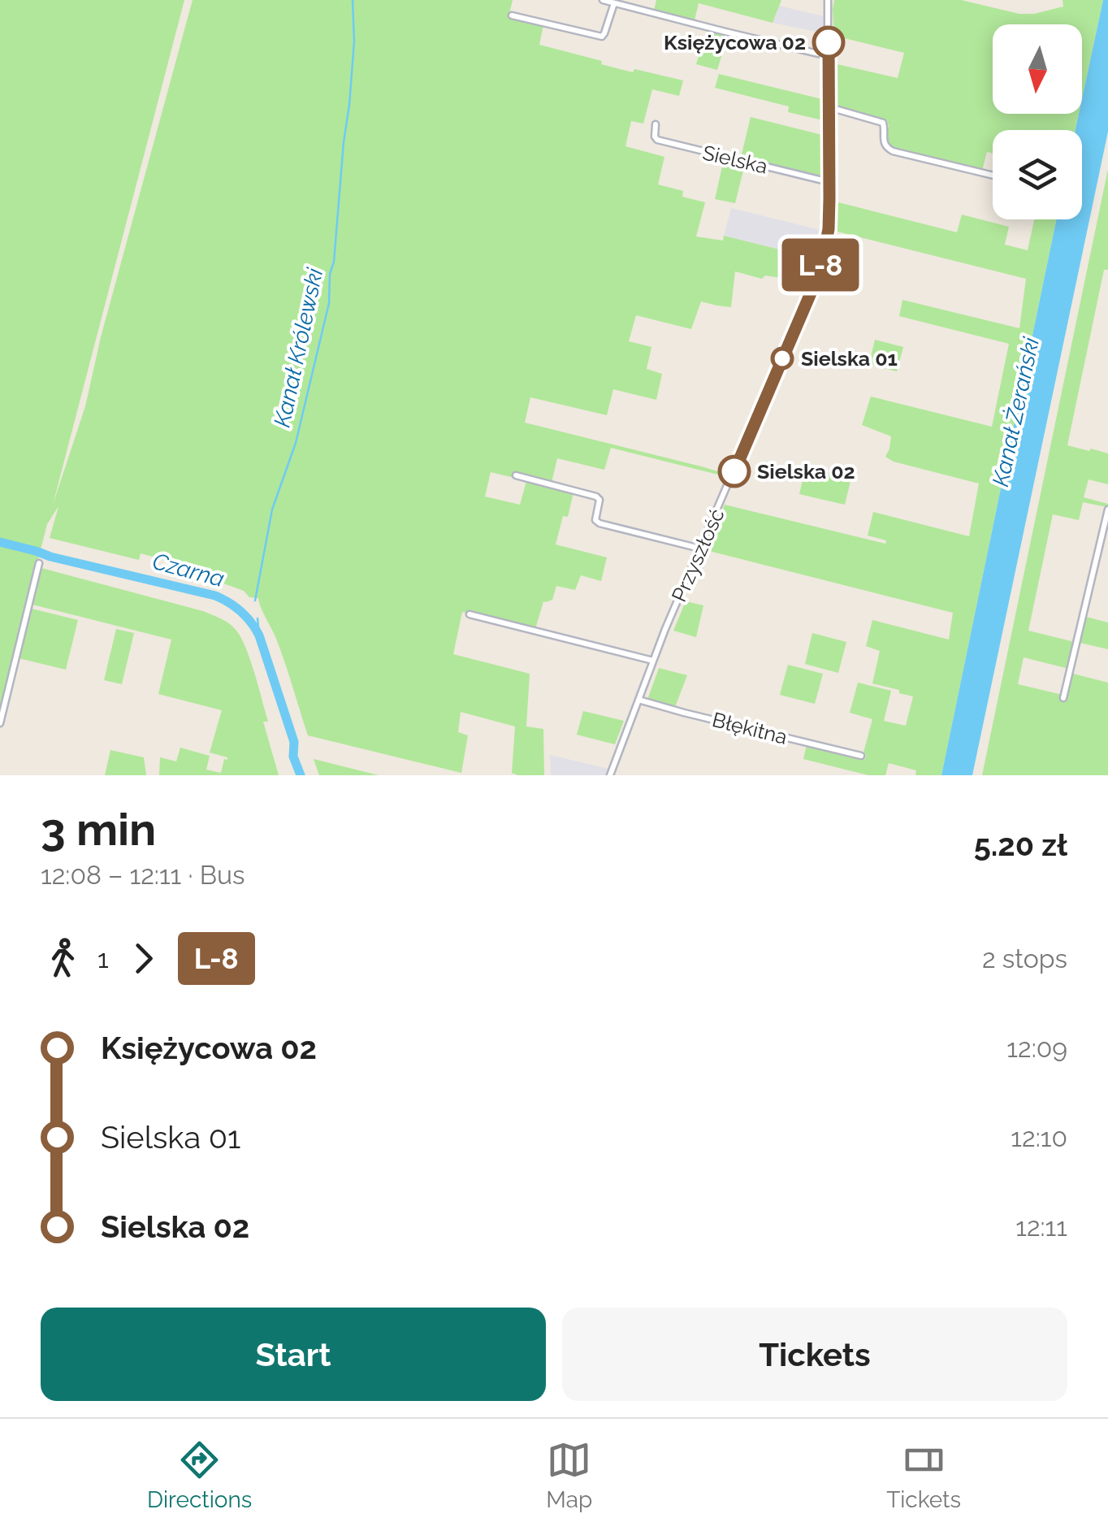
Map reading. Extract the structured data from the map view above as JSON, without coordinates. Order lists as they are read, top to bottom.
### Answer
{
  "streets": {
    "street": ["Sielska", "Przyszłość", "Błękitna"]
  },
  "crossings": [
    ["Sielska", "Przyszłość"],
    ["Przyszłość", "Błękitna"]
  ],
  "water": ["Kanał Królewski", "Kanał Żerański", "Czarna"],
  "places": ["Księżycowa 02", "Sielska 01", "Sielska 02"],
  "lines": ["bus line L-8"],
  "north": "bottom",
  "page": {
    "on_map": "L-8",
    "heading": ["3 min", "12:08 – 12:11 · Bus", "5.20 zł"],
    "legs": ["1", "L-8", "2 stops"],
    "list": [
      {
        "name": "Księżycowa 02",
        "value": "12:09"
      },
      {
        "name": "Sielska 01",
        "value": "12:10"
      },
      {
        "name": "Sielska 02",
        "value": "12:11"
      }
    ],
    "buttons": ["Start", "Tickets"],
    "tabs": ["Directions", "Map", "Tickets"]
  }
}
